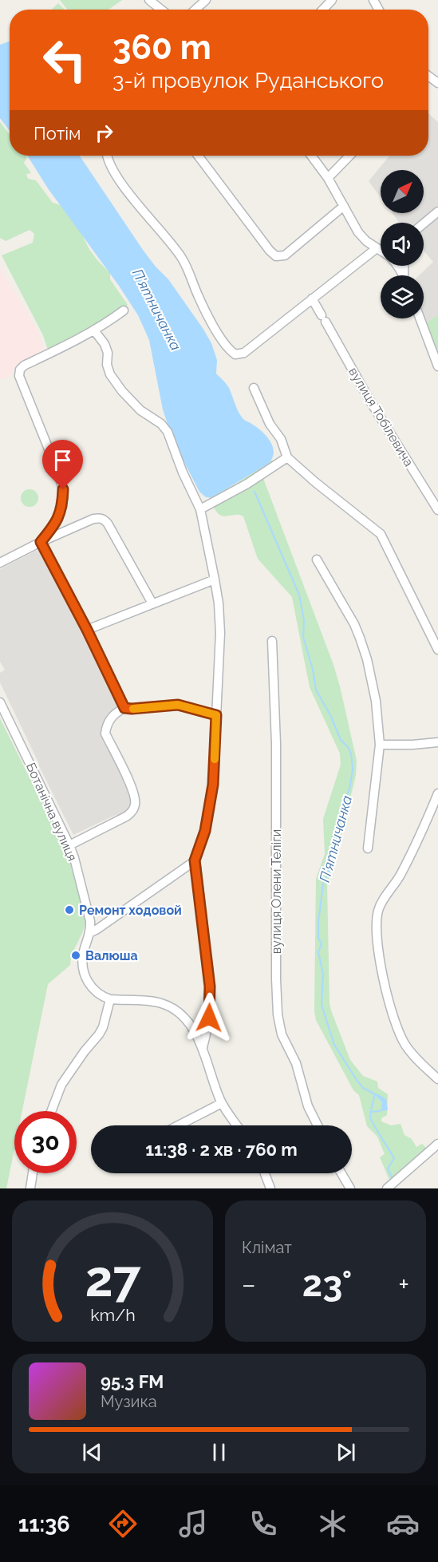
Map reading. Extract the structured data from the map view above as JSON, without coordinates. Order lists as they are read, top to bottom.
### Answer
{
  "streets": {
    "street": ["вулиця Тобілевича", "Ботанічна вулиця", "вулиця Олени Теліги"]
  },
  "water": ["П'ятничанка"],
  "places": ["Ремонт ходовой", "Валюша"],
  "north": "top right",
  "page": {
    "turn": ["360 m", "3-й провулок Руданського"],
    "then": "Потім",
    "limit": "30",
    "trip": "11:38 · 2 хв · 760 m",
    "tile": "Клімат",
    "heat": ["−", "23°", "+"],
    "song": ["95.3 FM", "Музика"],
    "tabs": "11:36",
    "gauge": ["27", "km/h"]
  }
}
